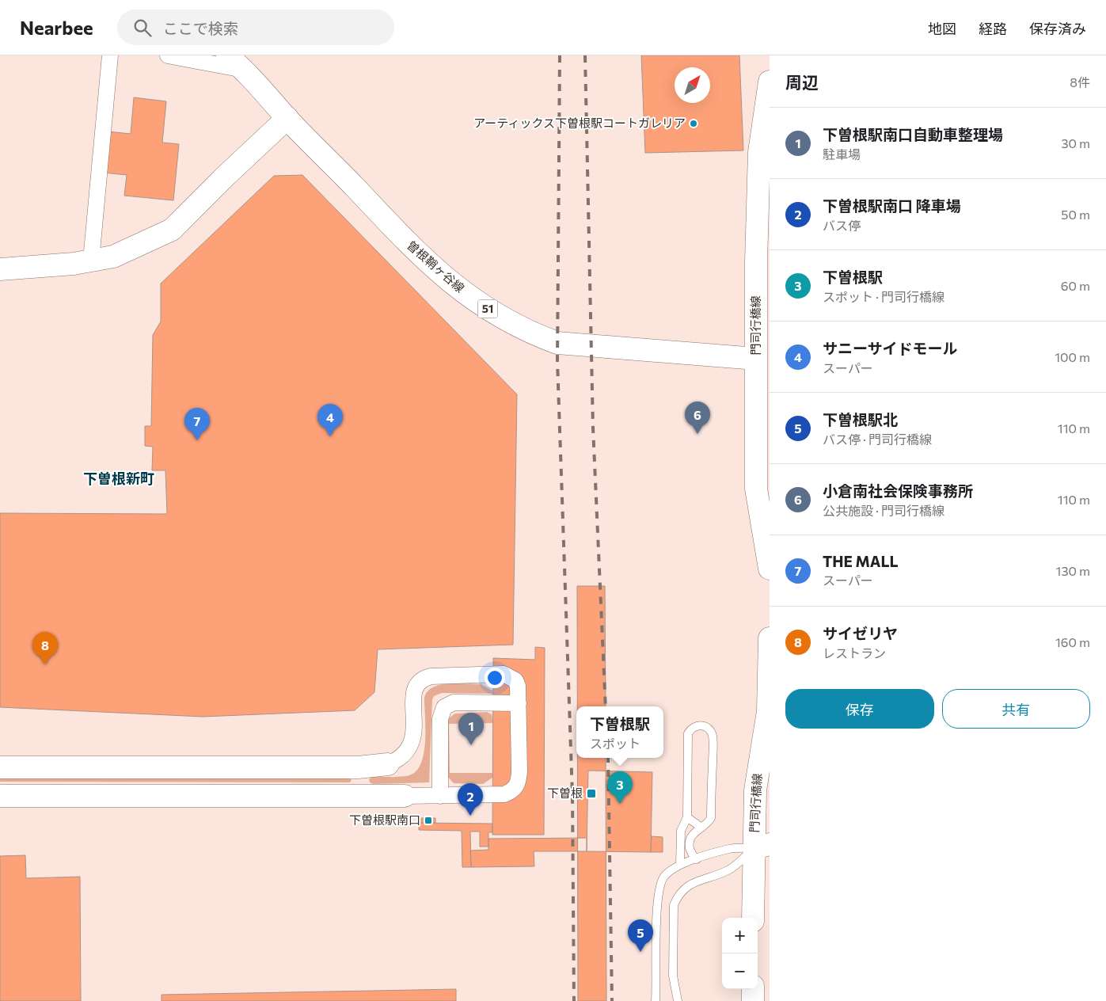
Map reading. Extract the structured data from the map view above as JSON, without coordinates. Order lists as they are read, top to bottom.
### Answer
{
  "streets": {
    "main road": ["曽根鞘ヶ谷線", "51", "門司行橋線"]
  },
  "crossings": [
    ["曽根鞘ヶ谷線", "門司行橋線"]
  ],
  "districts": ["下曽根新町"],
  "places": {
    "other": ["アーティックス下曽根駅コートガレリア"],
    "transit": ["下曽根", "下曽根駅南口"]
  },
  "north": "top right",
  "page": {
    "header": "Nearbee",
    "search": "ここで検索",
    "nav": ["地図", "経路", "保存済み"],
    "heading": ["周辺", "8件"],
    "list": [
      {
        "mark": "1",
        "name": "下曽根駅南口自動車整理場",
        "note": "駐車場",
        "value": "30 m"
      },
      {
        "mark": "2",
        "name": "下曽根駅南口 降車場",
        "note": "バス停",
        "value": "50 m"
      },
      {
        "mark": "3",
        "name": "下曽根駅",
        "note": "スポット · 門司行橋線",
        "value": "60 m"
      },
      {
        "mark": "4",
        "name": "サニーサイドモール",
        "note": "スーパー",
        "value": "100 m"
      },
      {
        "mark": "5",
        "name": "下曽根駅北",
        "note": "バス停 · 門司行橋線",
        "value": "110 m"
      },
      {
        "mark": "6",
        "name": "小倉南社会保険事務所",
        "note": "公共施設 · 門司行橋線",
        "value": "110 m"
      },
      {
        "mark": "7",
        "name": "THE MALL",
        "note": "スーパー",
        "value": "130 m"
      },
      {
        "mark": "8",
        "name": "サイゼリヤ",
        "note": "レストラン",
        "value": "160 m"
      }
    ],
    "pins": [
      "6",
      "4",
      "7",
      "8",
      "1",
      "3",
      "2",
      "5"
    ],
    "buttons": ["保存", "共有"],
    "popup": ["下曽根駅", "スポット"],
    "map_buttons": ["+", "−"]
  }
}
